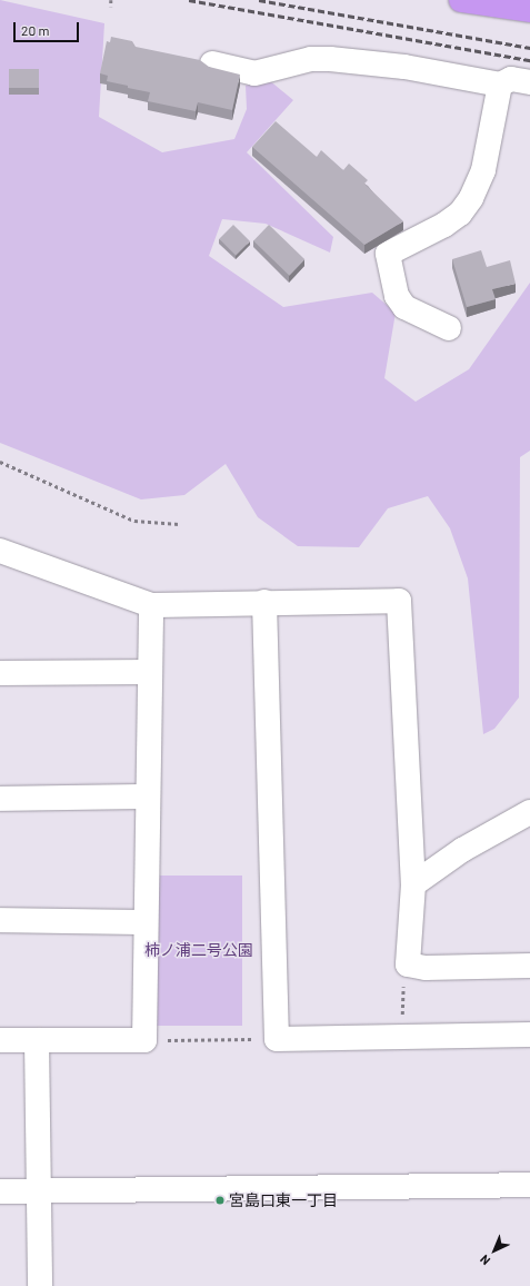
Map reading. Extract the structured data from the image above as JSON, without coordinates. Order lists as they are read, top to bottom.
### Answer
{
  "parks": ["柿ノ浦二号公園"],
  "places": ["宮島口東一丁目"],
  "scale_bar": "20 m",
  "north": "bottom left"
}
